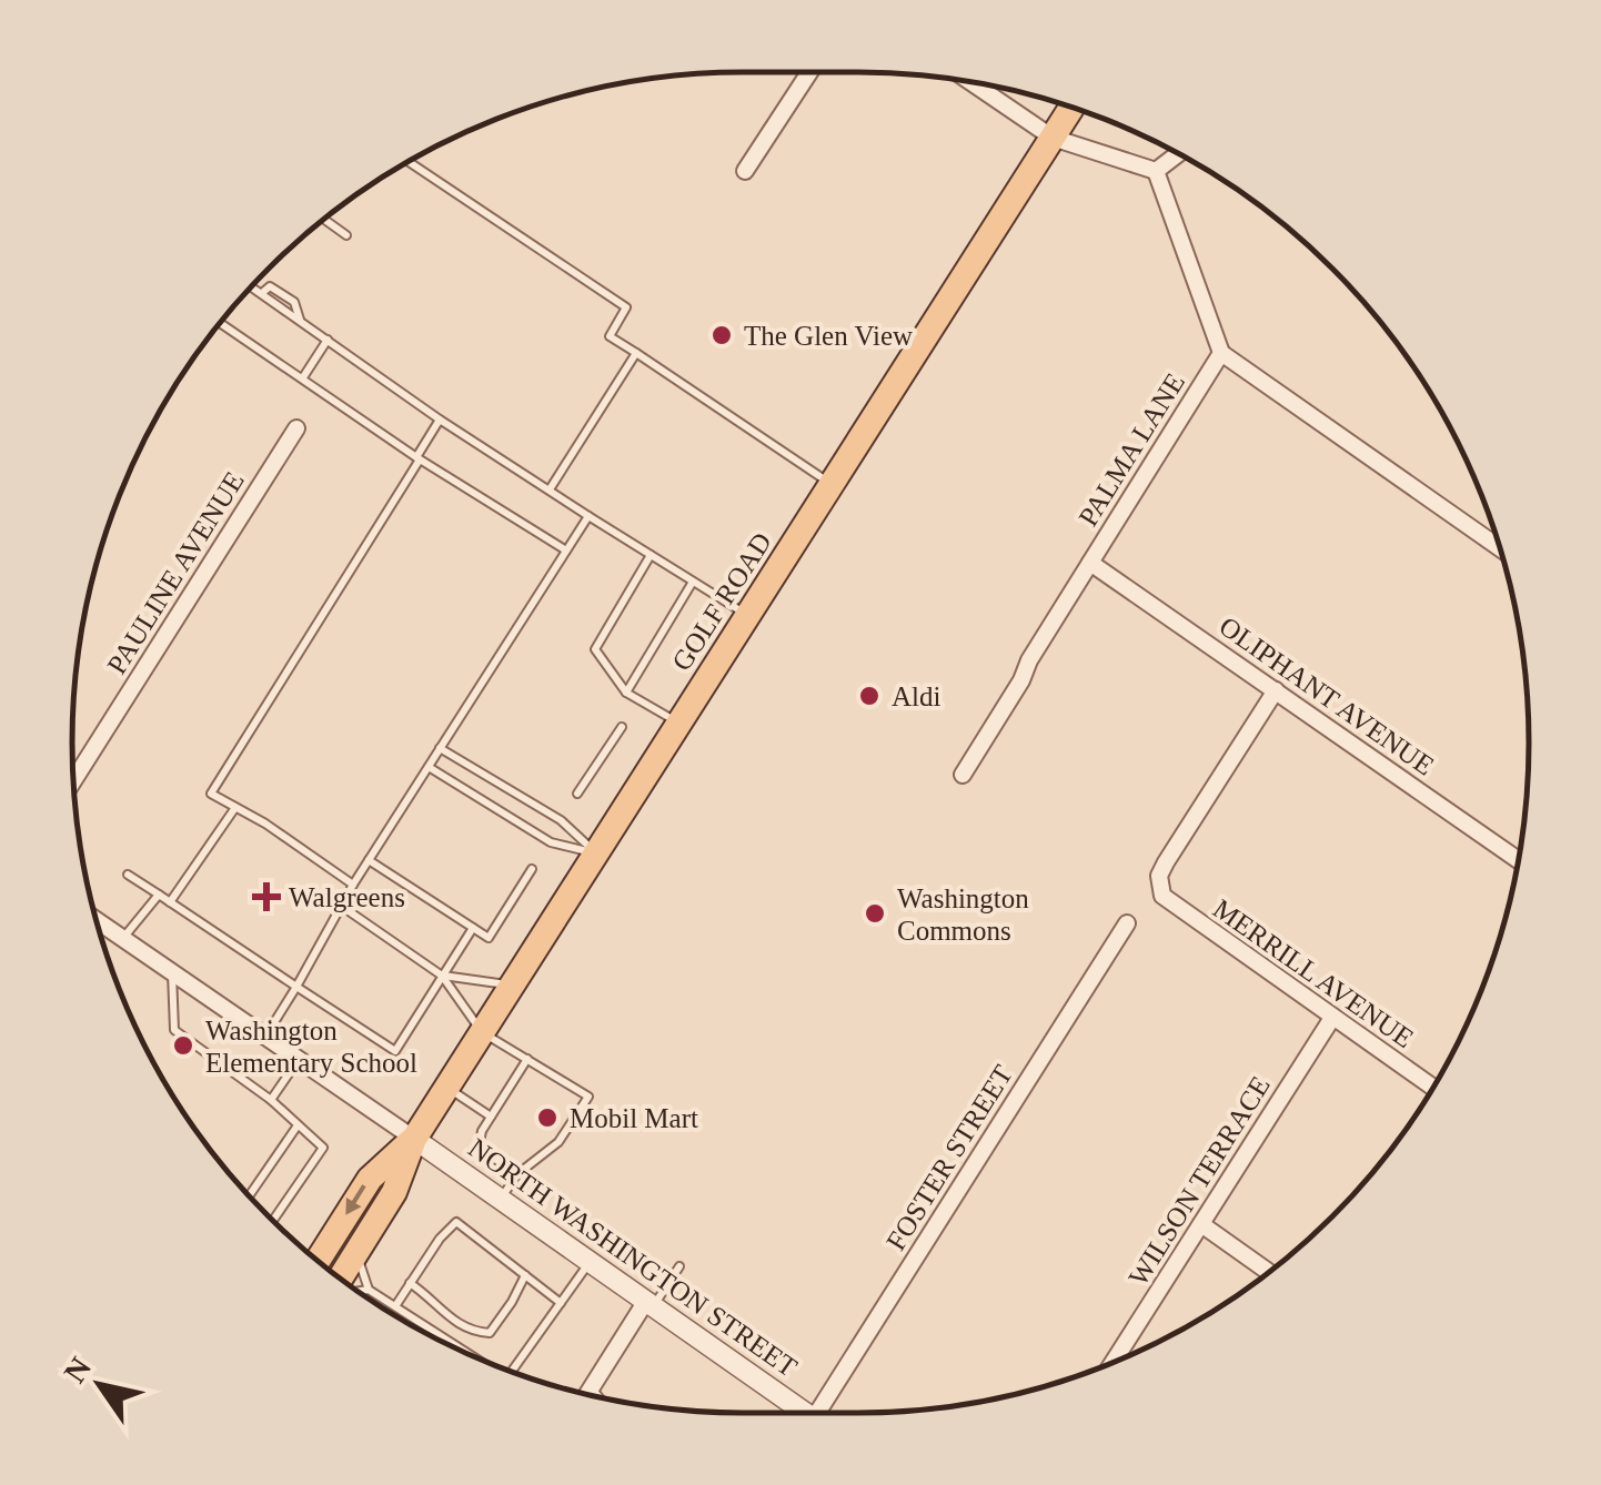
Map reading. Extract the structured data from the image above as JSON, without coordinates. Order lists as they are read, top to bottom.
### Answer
{
  "streets": {
    "main road": ["GOLF ROAD"],
    "street": [
      "PALMA LANE",
      "PAULINE AVENUE",
      "OLIPHANT AVENUE",
      "MERRILL AVENUE",
      "FOSTER STREET",
      "WILSON TERRACE",
      "NORTH WASHINGTON STREET"
    ]
  },
  "crossings": [
    ["PALMA LANE", "OLIPHANT AVENUE"],
    ["GOLF ROAD", "NORTH WASHINGTON STREET"],
    ["OLIPHANT AVENUE", "MERRILL AVENUE"],
    ["MERRILL AVENUE", "WILSON TERRACE"]
  ],
  "places": {
    "other": [
      "The Glen View",
      "Aldi",
      "Washington Commons",
      "Washington Elementary School",
      "Mobil Mart"
    ],
    "health": ["Walgreens"]
  },
  "north": "top left"
}
